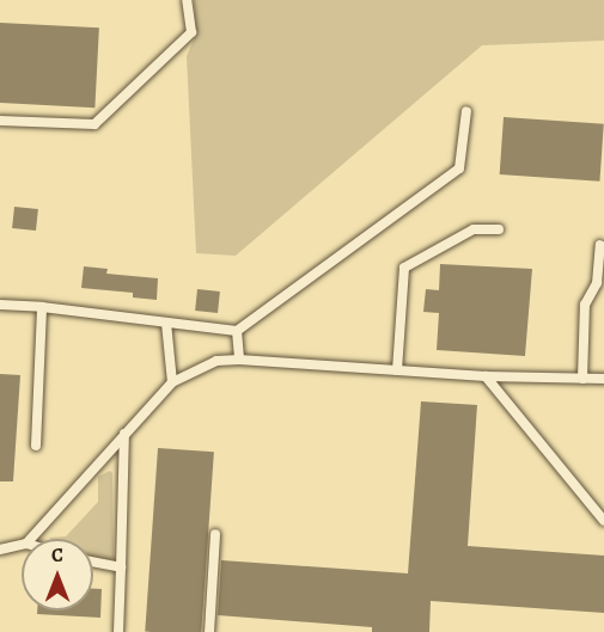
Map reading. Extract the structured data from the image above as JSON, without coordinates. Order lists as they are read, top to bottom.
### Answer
{
  "north": "top"
}
